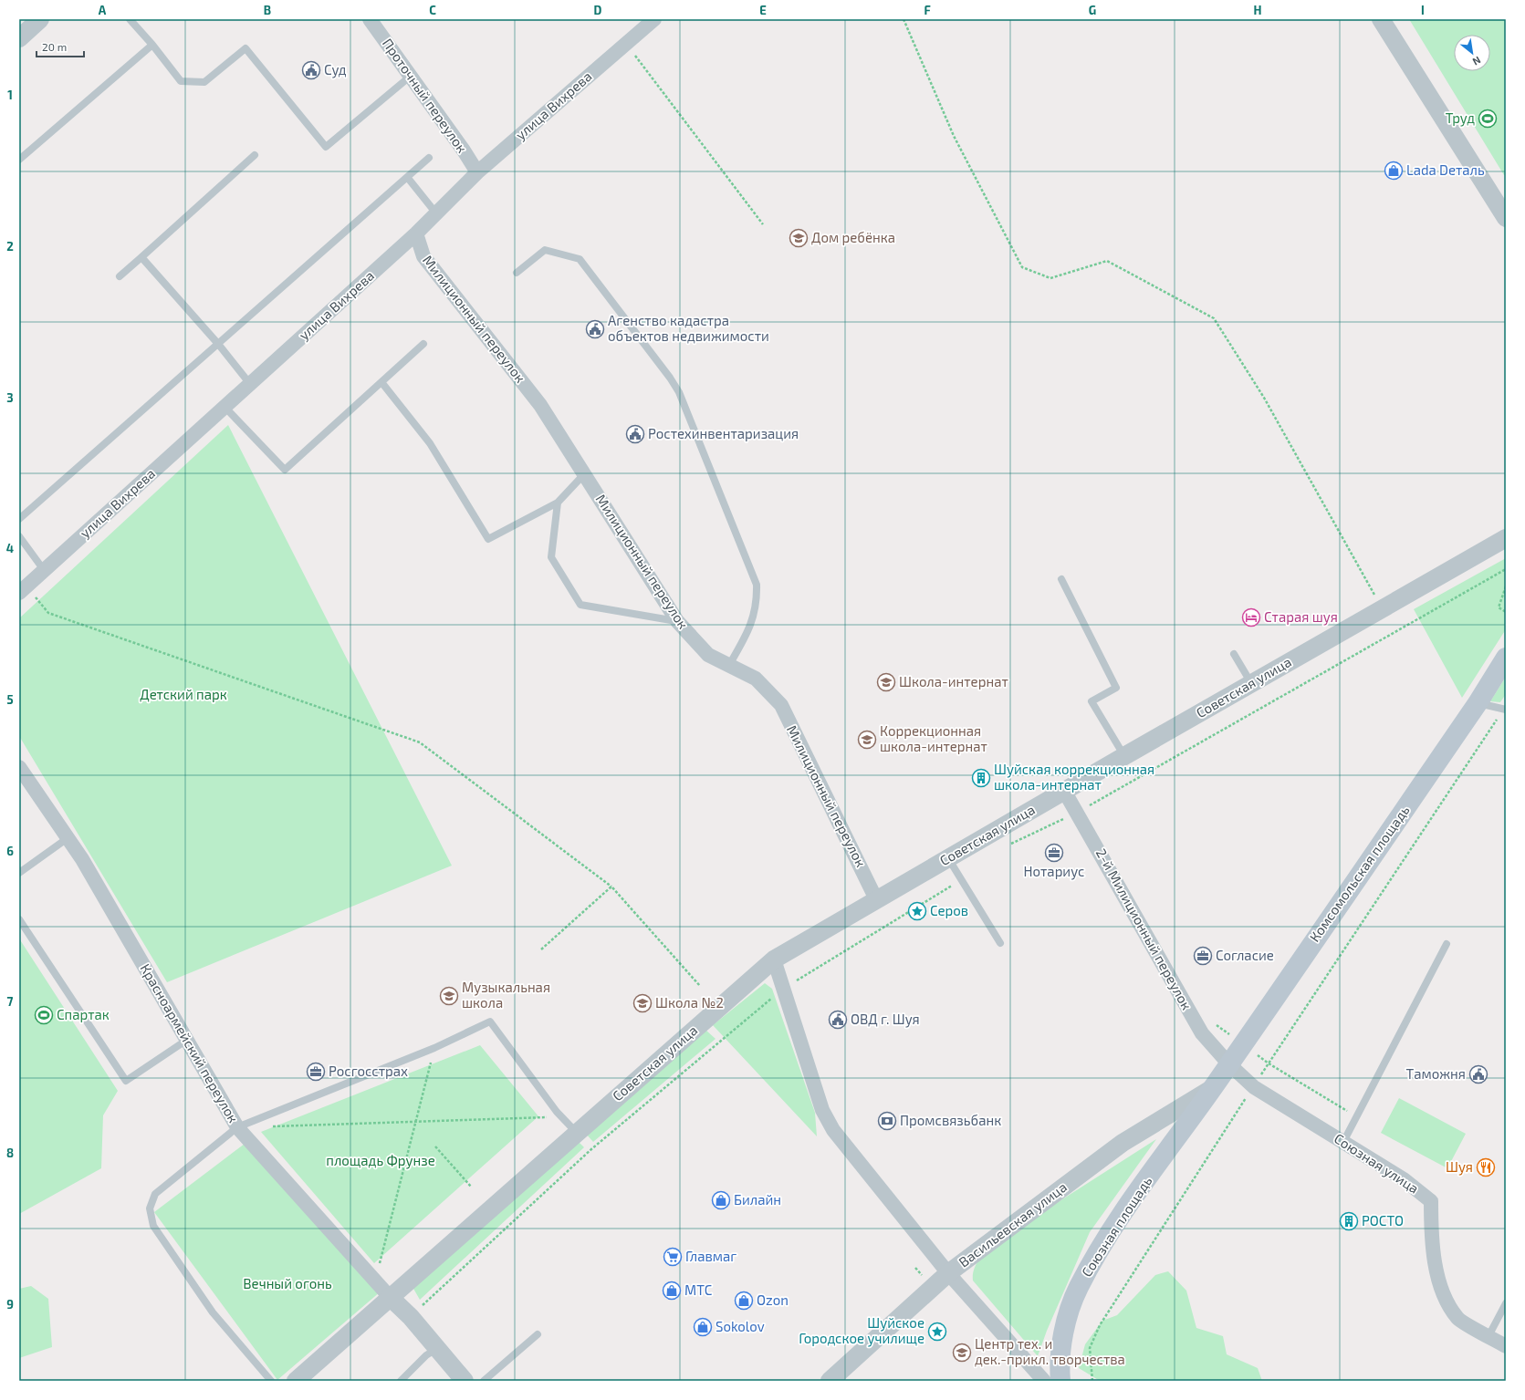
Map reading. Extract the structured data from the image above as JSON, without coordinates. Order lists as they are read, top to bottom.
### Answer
{
  "streets": {
    "main road": ["Комсомольская площадь", "Союзная площадь"],
    "street": [
      "Проточный переулок",
      "улица Вихрева",
      "Милиционный переулок",
      "Советская улица",
      "2-й Милиционный переулок",
      "Красноармейский переулок",
      "Союзная улица",
      "Васильевская улица"
    ]
  },
  "crossings": [
    ["Проточный переулок", "улица Вихрева"],
    ["улица Вихрева", "Милиционный переулок"],
    ["Милиционный переулок", "Советская улица"],
    ["Советская улица", "2-й Милиционный переулок"],
    ["Комсомольская площадь", "2-й Милиционный переулок"],
    ["Комсомольская площадь", "Союзная улица"],
    ["Комсомольская площадь", "Васильевская улица"],
    ["Комсомольская площадь", "Союзная площадь"],
    ["2-й Милиционный переулок", "Союзная улица"],
    ["Васильевская улица", "Союзная площадь"]
  ],
  "parks": ["Детский парк", "площадь Фрунзе", "Вечный огонь"],
  "places": {
    "public building": [
      "Суд",
      "Агенство кадастра объектов недвижимости",
      "Ростехинвентаризация",
      "ОВД г. Шуя",
      "Таможня"
    ],
    "sports": ["Труд", "Спартак"],
    "shop": [
      "Lada Dеталь",
      "Билайн",
      "МТС",
      "Ozon",
      "Sokolov"
    ],
    "school or university": [
      "Дом ребёнка",
      "Школа-интернат",
      "Коррекционная школа-интернат",
      "Музыкальная школа",
      "Школа №2",
      "Центр тех. и дек.-прикл. творчества"
    ],
    "hotel": ["Старая шуя"],
    "building": ["Шуйская коррекционная школа-интернат", "РОСТО"],
    "office": ["Нотариус", "Согласие", "Росгосстрах"],
    "place": ["Серов", "Шуйское Городское училище"],
    "bank": ["Промсвязьбанк"],
    "restaurant": ["Шуя"],
    "supermarket": ["Главмаг"]
  },
  "scale_bar": "20 m",
  "north": "bottom right",
  "grid": {
    "columns": [
      "A",
      "B",
      "C",
      "D",
      "E",
      "F",
      "G",
      "H",
      "I"
    ],
    "rows": [
      "1",
      "2",
      "3",
      "4",
      "5",
      "6",
      "7",
      "8",
      "9"
    ]
  }
}
